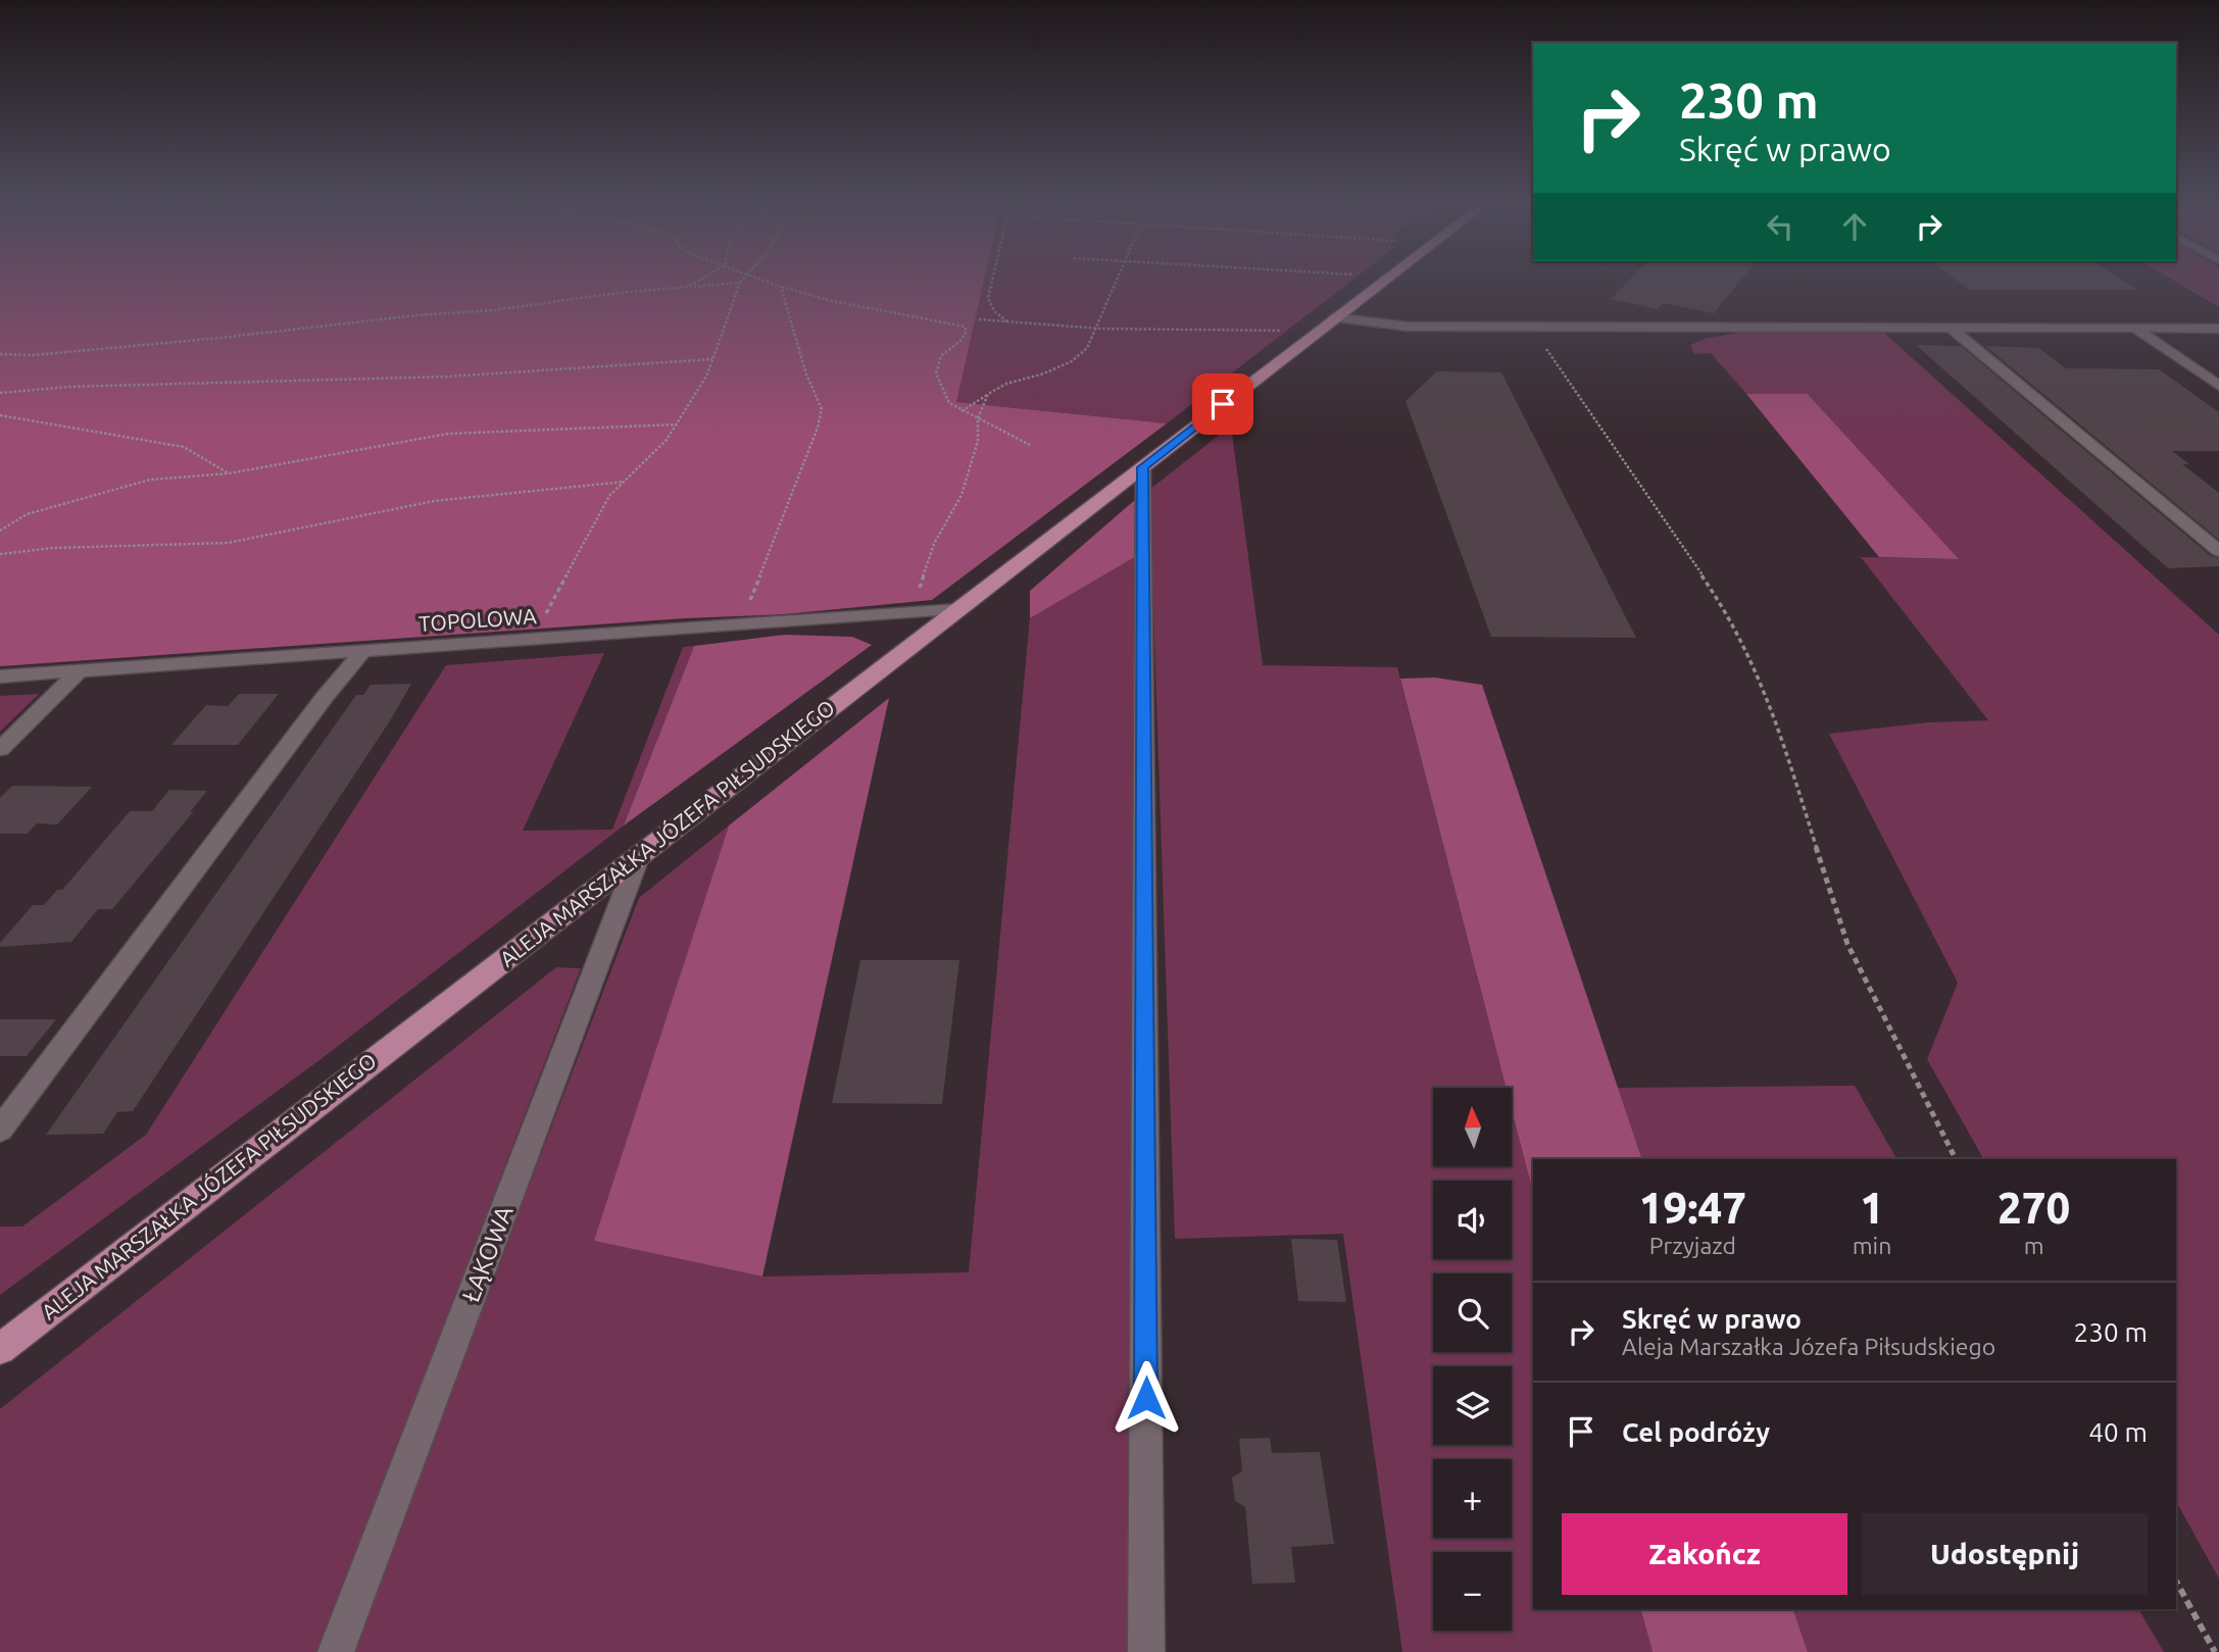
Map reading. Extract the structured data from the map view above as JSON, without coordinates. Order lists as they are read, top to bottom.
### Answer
{
  "streets": {
    "main road": ["ALEJA MARSZAŁKA JÓZEFA PIŁSUDSKIEGO"],
    "street": ["TOPOLOWA", "ŁĄKOWA"]
  },
  "crossings": [
    ["TOPOLOWA", "ALEJA MARSZAŁKA JÓZEFA PIŁSUDSKIEGO"],
    ["ALEJA MARSZAŁKA JÓZEFA PIŁSUDSKIEGO", "ŁĄKOWA"]
  ],
  "north": "top",
  "page": {
    "turn": ["230 m", "Skręć w prawo"],
    "map_buttons": ["+", "−"],
    "eta": [
      "19:47",
      "Przyjazd",
      "1",
      "min",
      "270",
      "m"
    ],
    "list": [
      {
        "name": "Skręć w prawo",
        "note": "Aleja Marszałka Józefa Piłsudskiego",
        "value": "230 m"
      },
      {
        "name": "Cel podróży",
        "value": "40 m"
      }
    ],
    "buttons": ["Zakończ", "Udostępnij"]
  }
}
